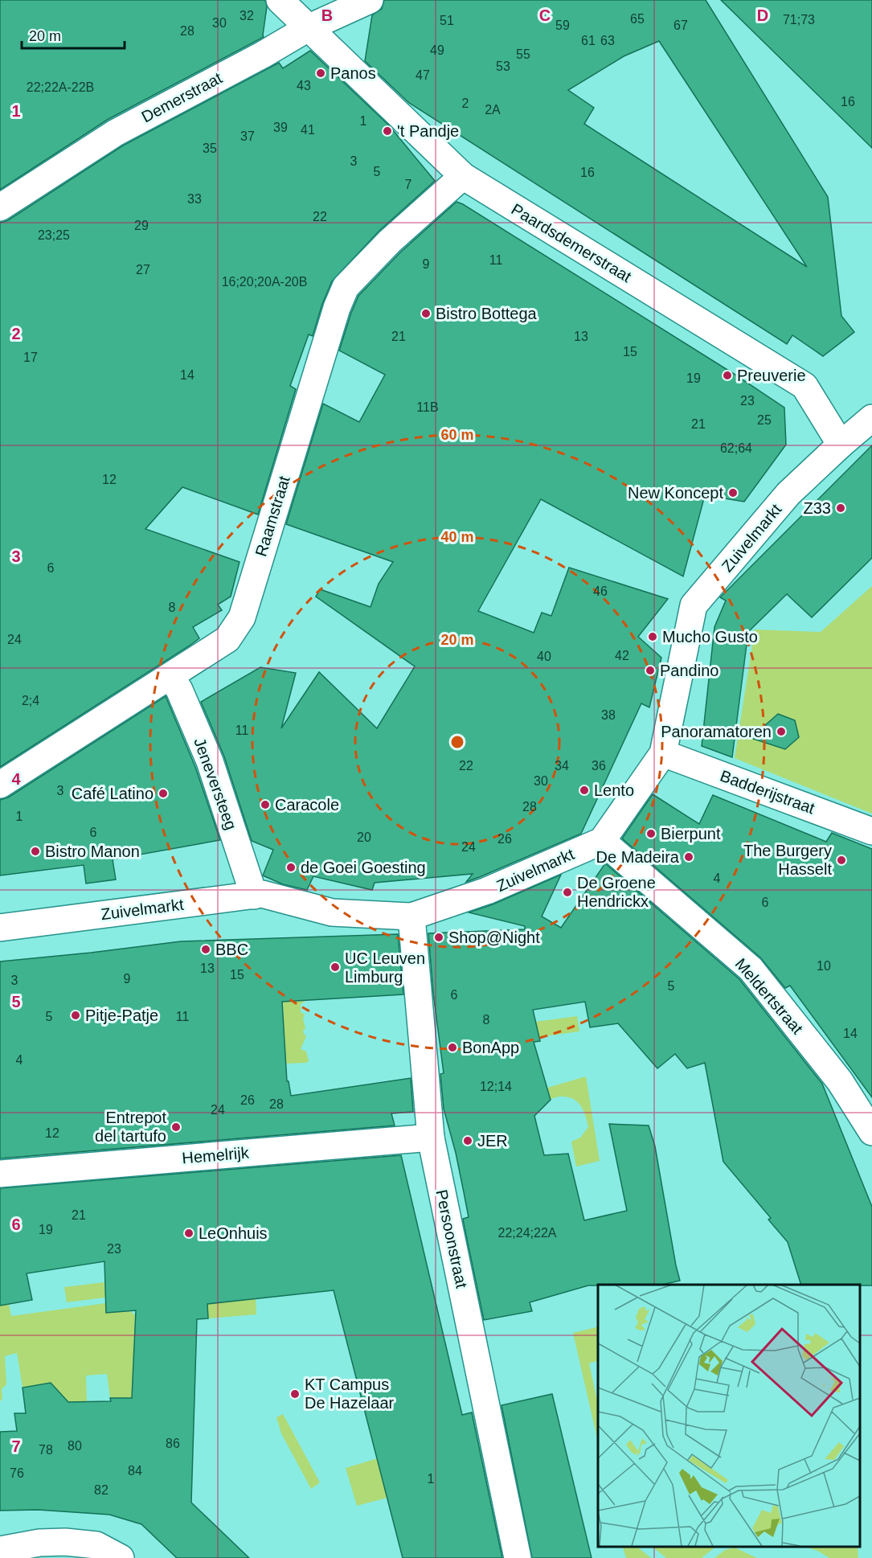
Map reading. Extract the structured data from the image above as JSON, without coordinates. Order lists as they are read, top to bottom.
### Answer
{
  "streets": {
    "street": [
      "Demerstraat",
      "Paardsdemerstraat",
      "Raamstraat",
      "Zuivelmarkt",
      "Jeneversteeg",
      "Badderijstraat",
      "Meldertstraat",
      "Hemelrijk",
      "Persoonstraat"
    ]
  },
  "crossings": [
    ["Demerstraat", "Paardsdemerstraat"],
    ["Paardsdemerstraat", "Raamstraat"],
    ["Paardsdemerstraat", "Zuivelmarkt"],
    ["Raamstraat", "Jeneversteeg"],
    ["Zuivelmarkt", "Jeneversteeg"],
    ["Zuivelmarkt", "Badderijstraat"],
    ["Zuivelmarkt", "Meldertstraat"],
    ["Zuivelmarkt", "Persoonstraat"],
    ["Hemelrijk", "Persoonstraat"]
  ],
  "places": [
    "Panos",
    "'t Pandje",
    "Bistro Bottega",
    "Preuverie",
    "New Koncept",
    "Z33",
    "Mucho Gusto",
    "Pandino",
    "Panoramatoren",
    "Lento",
    "Café Latino",
    "Caracole",
    "Bierpunt",
    "Bistro Manon",
    "De Madeira",
    "The Burgery Hasselt",
    "de Goei Goesting",
    "De Groene Hendrickx",
    "Shop@Night",
    "BBC",
    "UC Leuven Limburg",
    "Pitje-Patje",
    "BonApp",
    "Entrepot del tartufo",
    "JER",
    "LeOnhuis",
    "KT Campus De Hazelaar"
  ],
  "house_numbers": [
    "32",
    "65",
    "71;73",
    "51",
    "30",
    "59",
    "67",
    "28",
    "61",
    "63",
    "49",
    "55",
    "53",
    "47",
    "43",
    "22;22A-22B",
    "16",
    "2",
    "2A",
    "1",
    "39",
    "41",
    "37",
    "35",
    "3",
    "5",
    "16",
    "7",
    "33",
    "22",
    "29",
    "23;25",
    "11",
    "9",
    "27",
    "16;20;20A-20B",
    "21",
    "13",
    "15",
    "17",
    "14",
    "19",
    "23",
    "11B",
    "25",
    "21",
    "62;64",
    "12",
    "6",
    "46",
    "8",
    "24",
    "42",
    "40",
    "2;4",
    "38",
    "11",
    "22",
    "34",
    "36",
    "30",
    "3",
    "28",
    "1",
    "6",
    "20",
    "26",
    "24",
    "4",
    "6",
    "10",
    "13",
    "15",
    "9",
    "3",
    "5",
    "6",
    "5",
    "11",
    "8",
    "14",
    "4",
    "12;14",
    "26",
    "28",
    "24",
    "12",
    "21",
    "19",
    "22;24;22A",
    "23",
    "86",
    "80",
    "78",
    "84",
    "76",
    "1",
    "82"
  ],
  "scale_bar": "20 m",
  "grid": {
    "columns": ["B", "C", "D"],
    "rows": [
      "1",
      "2",
      "3",
      "4",
      "5",
      "6",
      "7"
    ]
  },
  "rings": ["60 m", "40 m", "20 m"]
}
